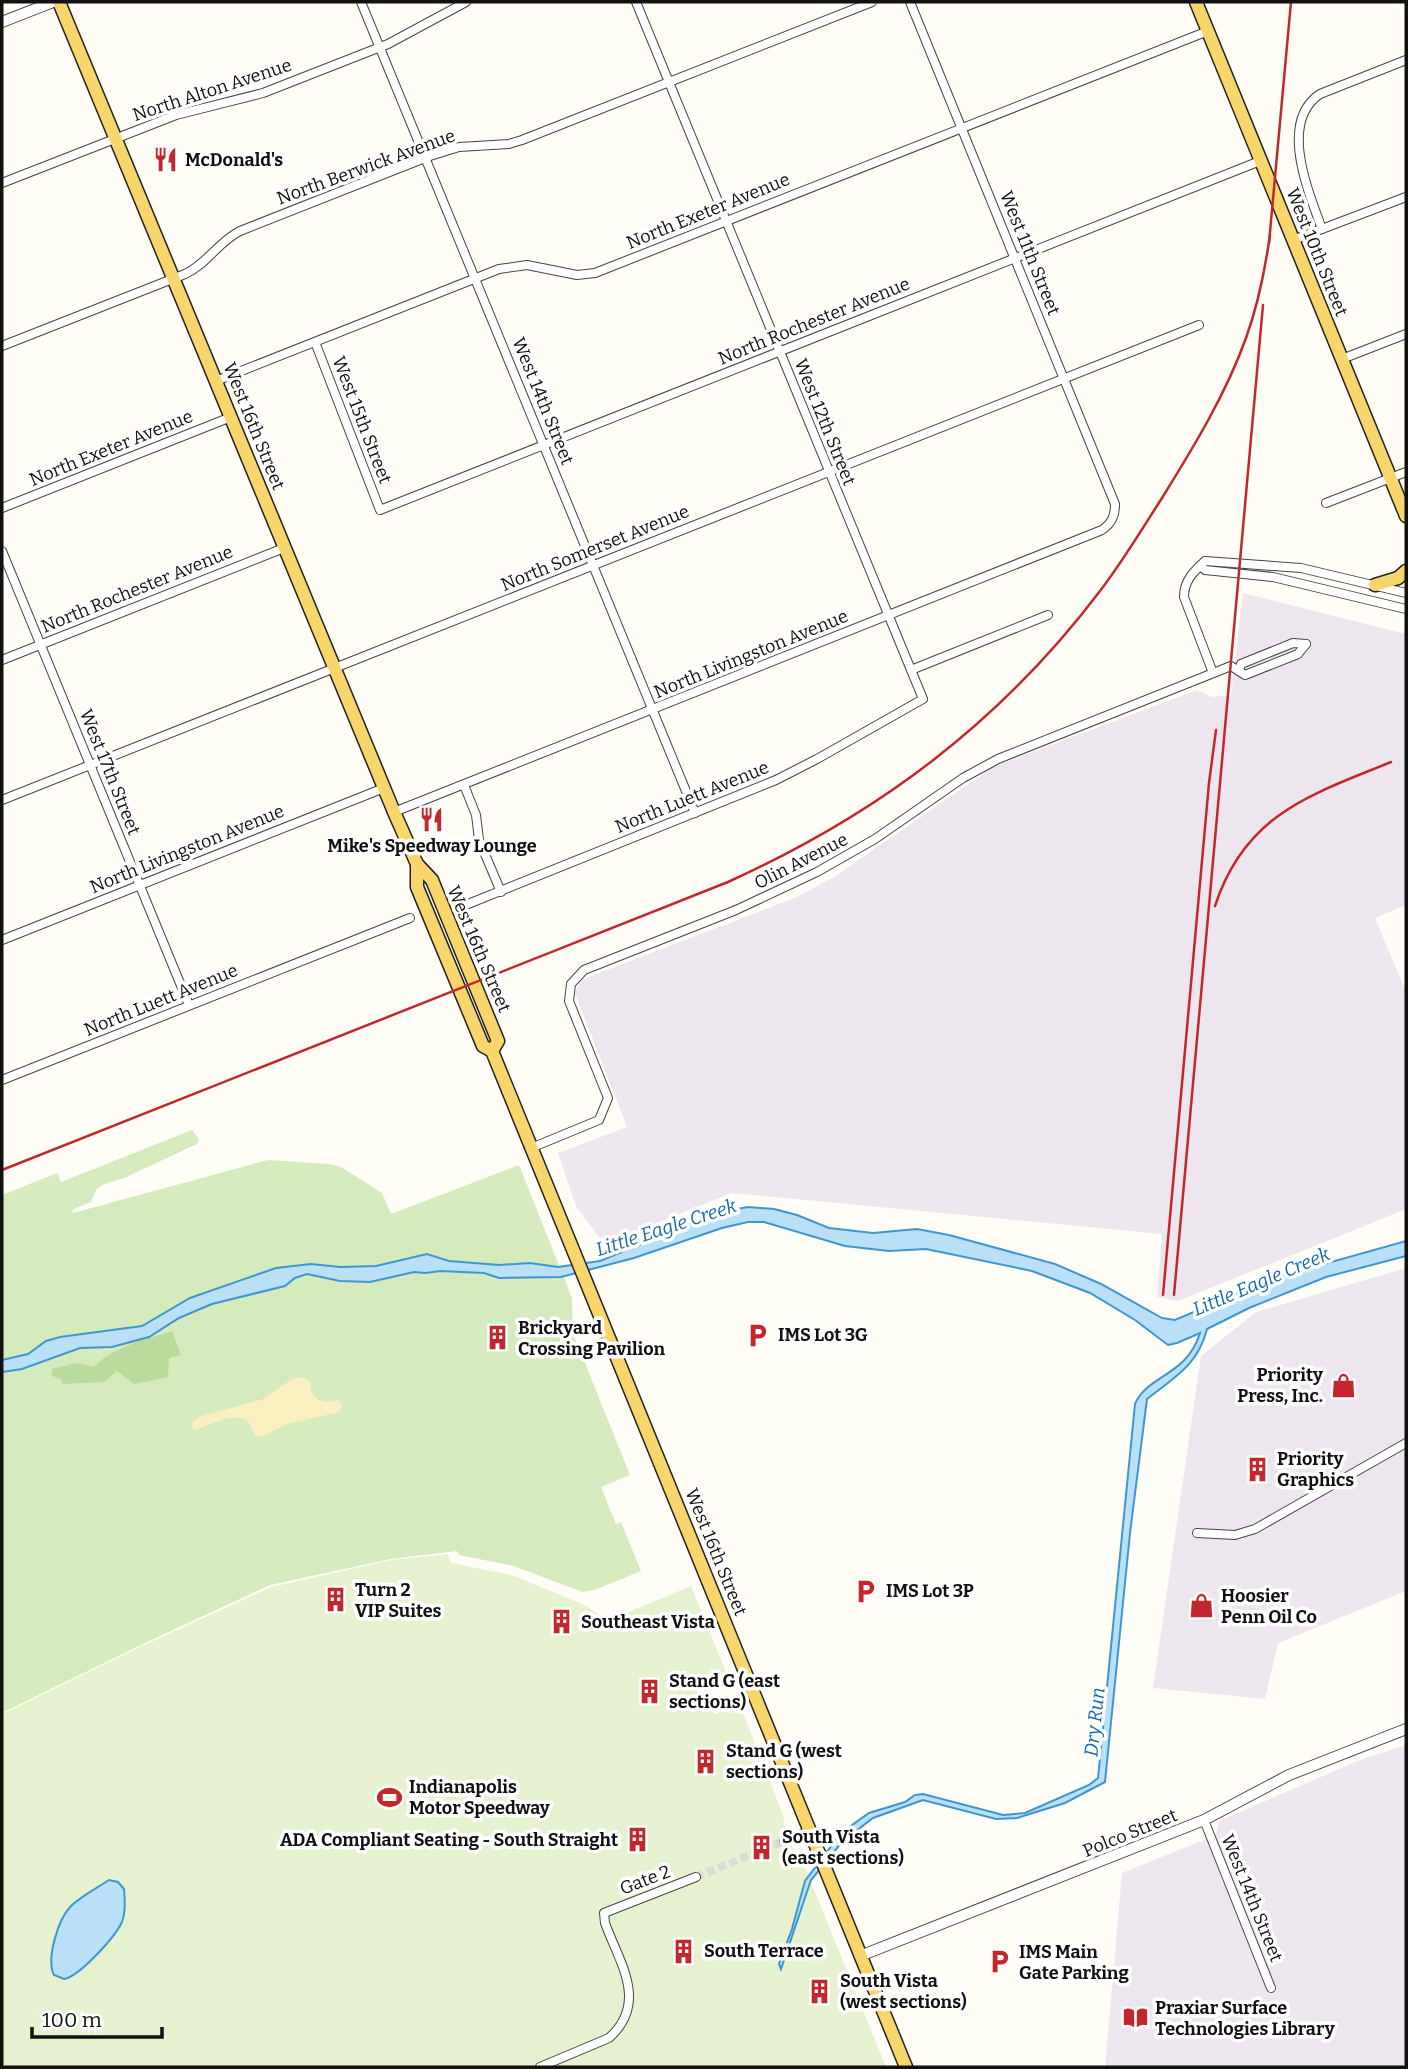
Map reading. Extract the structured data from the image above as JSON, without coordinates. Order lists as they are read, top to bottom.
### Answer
{
  "streets": {
    "main road": ["West 10th Street", "West 16th Street"],
    "street": [
      "North Alton Avenue",
      "North Berwick Avenue",
      "North Exeter Avenue",
      "West 11th Street",
      "North Rochester Avenue",
      "West 14th Street",
      "West 15th Street",
      "West 12th Street",
      "North Somerset Avenue",
      "North Livingston Avenue",
      "West 17th Street",
      "North Luett Avenue",
      "Olin Avenue",
      "Polco Street",
      "Gate 2"
    ]
  },
  "crossings": [
    ["North Alton Avenue", "West 14th Street"],
    ["North Alton Avenue", "West 16th Street"],
    ["North Berwick Avenue", "West 14th Street"],
    ["North Berwick Avenue", "West 12th Street"],
    ["North Berwick Avenue", "West 16th Street"],
    ["North Exeter Avenue", "West 10th Street"],
    ["North Exeter Avenue", "West 11th Street"],
    ["North Exeter Avenue", "West 14th Street"],
    ["North Exeter Avenue", "West 15th Street"],
    ["North Exeter Avenue", "West 12th Street"],
    ["North Exeter Avenue", "West 16th Street"],
    ["West 10th Street", "North Rochester Avenue"],
    ["West 11th Street", "North Rochester Avenue"],
    ["West 11th Street", "North Somerset Avenue"],
    ["West 11th Street", "North Livingston Avenue"],
    ["North Rochester Avenue", "West 14th Street"],
    ["North Rochester Avenue", "West 15th Street"],
    ["North Rochester Avenue", "West 12th Street"],
    ["North Rochester Avenue", "West 16th Street"],
    ["North Rochester Avenue", "West 17th Street"],
    ["West 14th Street", "North Somerset Avenue"],
    ["West 14th Street", "North Livingston Avenue"],
    ["West 14th Street", "North Luett Avenue"],
    ["West 14th Street", "Polco Street"],
    ["West 12th Street", "North Somerset Avenue"],
    ["West 12th Street", "North Livingston Avenue"],
    ["West 12th Street", "North Luett Avenue"],
    ["West 16th Street", "North Somerset Avenue"],
    ["West 16th Street", "North Livingston Avenue"],
    ["West 16th Street", "Olin Avenue"],
    ["West 16th Street", "Polco Street"],
    ["North Somerset Avenue", "West 17th Street"],
    ["North Livingston Avenue", "West 17th Street"],
    ["West 17th Street", "North Luett Avenue"]
  ],
  "water": ["Little Eagle Creek", "Dry Run"],
  "places": {
    "restaurant": ["McDonald's", "Mike's Speedway Lounge"],
    "parking": ["IMS Lot 3G", "IMS Lot 3P", "IMS Main Gate Parking"],
    "building": [
      "Brickyard Crossing Pavilion",
      "Priority Graphics",
      "Turn 2 VIP Suites",
      "Southeast Vista",
      "Stand G (east sections)",
      "Stand G (west sections)",
      "ADA Compliant Seating - South Straight",
      "South Vista (east sections)",
      "South Terrace",
      "South Vista (west sections)"
    ],
    "shop": ["Priority Press, Inc.", "Hoosier Penn Oil Co"],
    "sports": ["Indianapolis Motor Speedway"],
    "library": ["Praxiar Surface Technologies Library"]
  },
  "scale_bar": "100 m"
}
